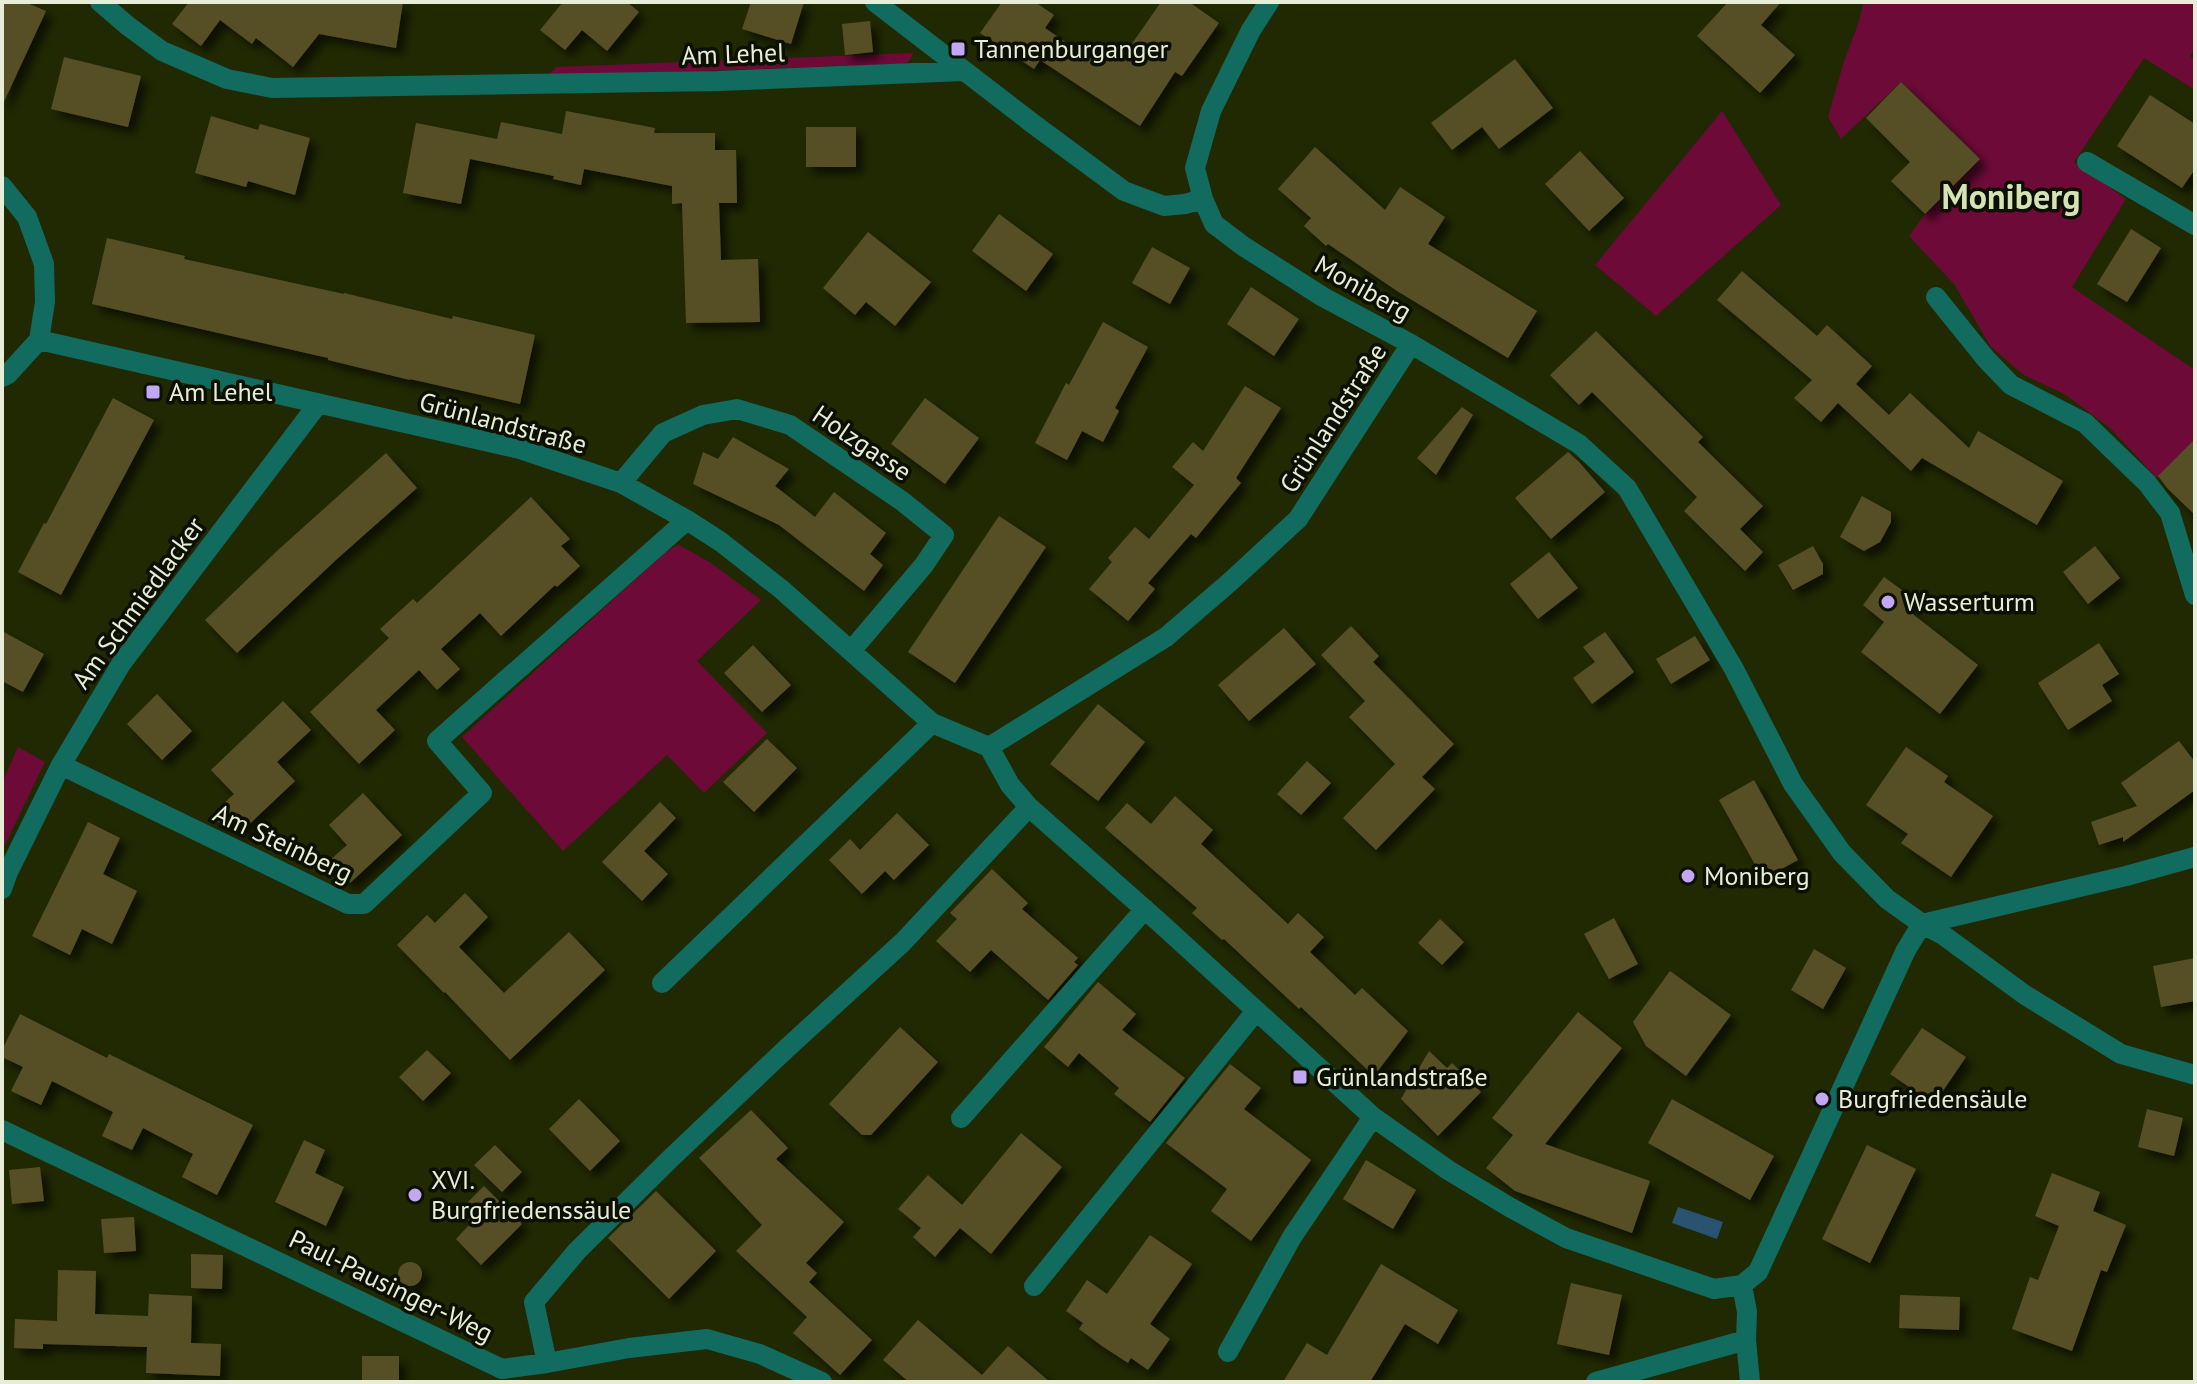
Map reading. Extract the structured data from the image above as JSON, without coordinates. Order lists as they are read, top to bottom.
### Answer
{
  "streets": {
    "street": [
      "Am Lehel",
      "Moniberg",
      "Grünlandstraße",
      "Holzgasse",
      "Am Schmiedlacker",
      "Am Steinberg",
      "Paul-Pausinger-Weg"
    ]
  },
  "crossings": [
    ["Moniberg", "Grünlandstraße"],
    ["Grünlandstraße", "Holzgasse"],
    ["Grünlandstraße", "Am Schmiedlacker"],
    ["Grünlandstraße", "Am Steinberg"],
    ["Am Schmiedlacker", "Am Steinberg"]
  ],
  "districts": ["Moniberg"],
  "places": {
    "transit": ["Tannenburganger", "Am Lehel", "Grünlandstraße"],
    "other": [
      "Wasserturm",
      "Moniberg",
      "Burgfriedensäule",
      "XVI. Burgfriedenssäule"
    ]
  }
}
